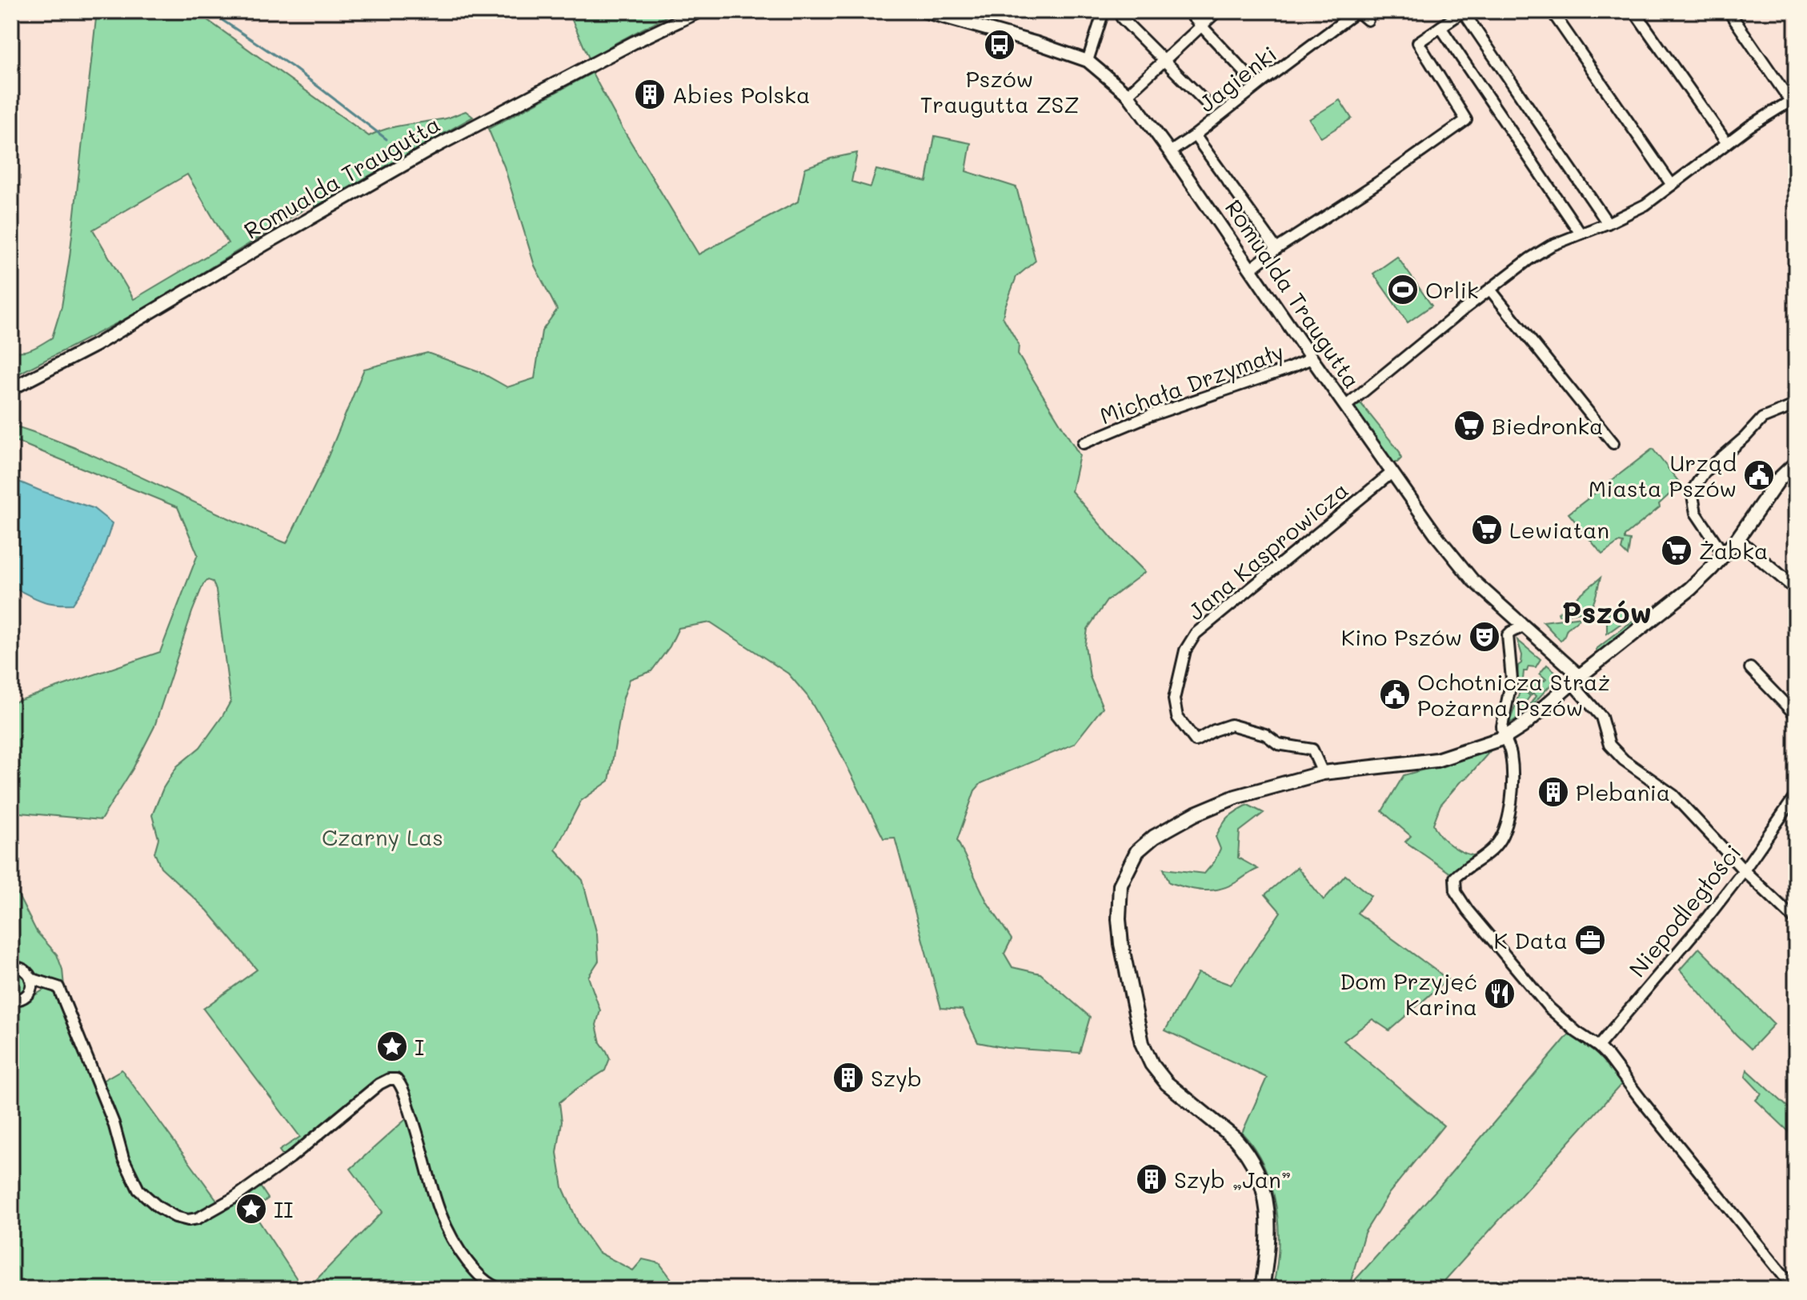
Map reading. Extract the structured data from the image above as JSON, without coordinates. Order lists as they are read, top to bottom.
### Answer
{
  "streets": {
    "street": [
      "Jagienki",
      "Romualda Traugutta",
      "Michała Drzymały",
      "Jana Kasprowicza",
      "Niepodległości"
    ]
  },
  "crossings": [
    ["Jagienki", "Romualda Traugutta"],
    ["Romualda Traugutta", "Michała Drzymały"],
    ["Romualda Traugutta", "Jana Kasprowicza"]
  ],
  "districts": ["Pszów"],
  "parks": ["Czarny Las"],
  "places": {
    "bus stop": ["Pszów Traugutta ZSZ"],
    "building": [
      "Abies Polska",
      "Plebania",
      "Szyb",
      "Szyb „Jan”"
    ],
    "sports": ["Orlik"],
    "supermarket": ["Biedronka", "Lewiatan", "Żabka"],
    "public building": ["Urząd Miasta Pszów", "Ochotnicza Straż Pożarna Pszów"],
    "theatre": ["Kino Pszów"],
    "office": ["K Data"],
    "restaurant": ["Dom Przyjęć Karina"],
    "place": ["I", "II"]
  }
}
